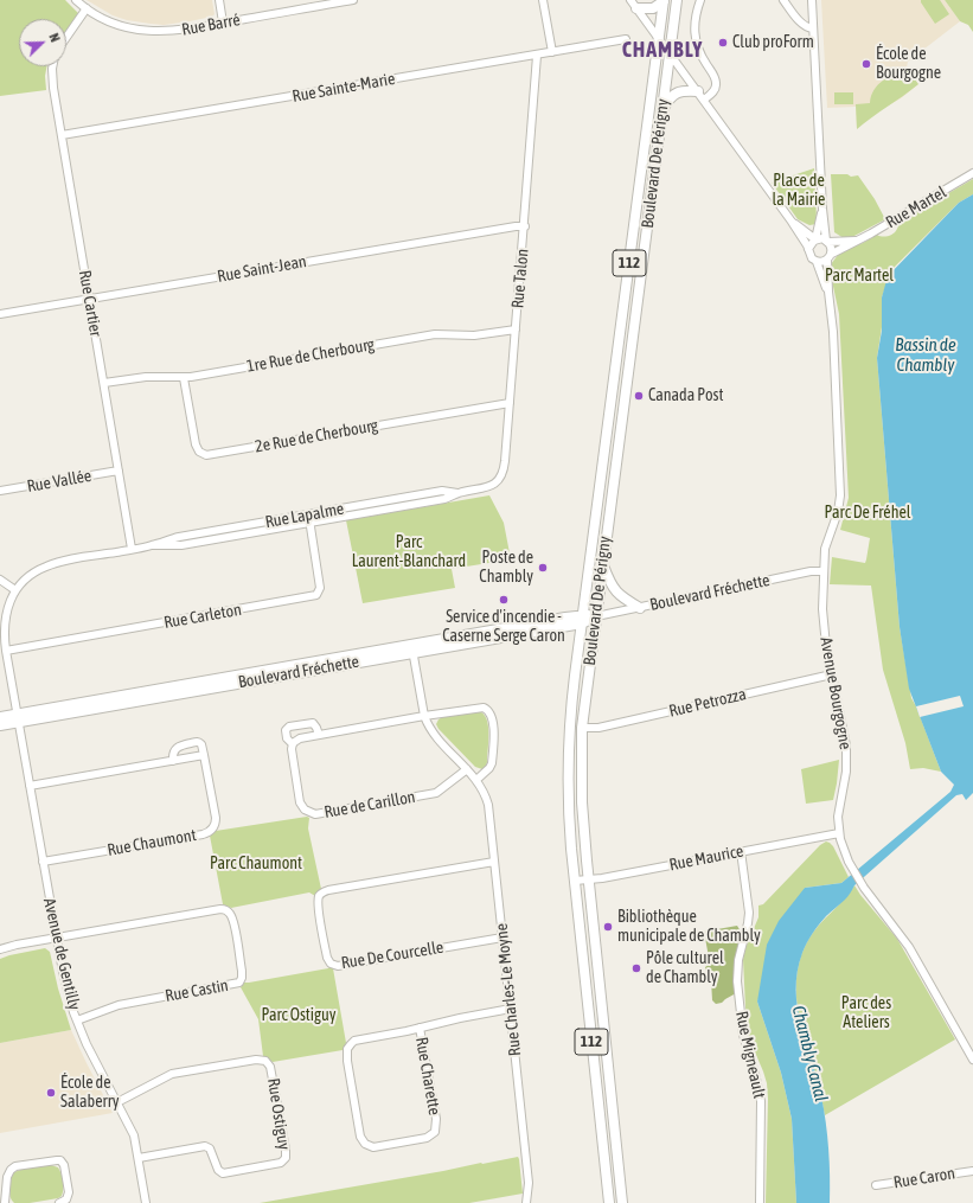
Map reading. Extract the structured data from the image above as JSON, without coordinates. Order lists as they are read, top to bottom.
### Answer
{
  "streets": {
    "main road": ["Boulevard De Périgny", "112", "Boulevard Fréchette"],
    "street": [
      "Rue Barré",
      "Rue Sainte-Marie",
      "Rue Martel",
      "Rue Saint-Jean",
      "Rue Talon",
      "Rue Cartier",
      "1re Rue de Cherbourg",
      "2e Rue de Cherbourg",
      "Rue Vallée",
      "Rue Lapalme",
      "Rue Carleton",
      "Avenue Bourgogne",
      "Rue Petrozza",
      "Rue de Carillon",
      "Rue Chaumont",
      "Rue Maurice",
      "Avenue de Gentilly",
      "Rue De Courcelle",
      "Rue Charles-Le Moyne",
      "Rue Castin",
      "Rue Migneault",
      "Rue Charette",
      "Rue Ostiguy",
      "Rue Caron"
    ]
  },
  "crossings": [
    ["Rue Sainte-Marie", "Rue Talon"],
    ["Rue Sainte-Marie", "Rue Cartier"],
    ["Boulevard De Périgny", "Boulevard Fréchette"],
    ["Boulevard De Périgny", "Rue Petrozza"],
    ["Boulevard De Périgny", "Rue Maurice"],
    ["Rue Martel", "Avenue Bourgogne"],
    ["Rue Saint-Jean", "Rue Talon"],
    ["Rue Saint-Jean", "Rue Cartier"],
    ["Rue Talon", "1re Rue de Cherbourg"],
    ["Rue Talon", "2e Rue de Cherbourg"],
    ["Rue Talon", "Rue Lapalme"],
    ["Rue Cartier", "1re Rue de Cherbourg"],
    ["Rue Cartier", "Rue Vallée"],
    ["Rue Cartier", "Rue Lapalme"],
    ["1re Rue de Cherbourg", "2e Rue de Cherbourg"],
    ["Rue Lapalme", "Boulevard Fréchette"],
    ["Rue Lapalme", "Rue Carleton"],
    ["Rue Lapalme", "Avenue de Gentilly"],
    ["Boulevard Fréchette", "Avenue Bourgogne"],
    ["Boulevard Fréchette", "Avenue de Gentilly"],
    ["Boulevard Fréchette", "Rue Charles-Le Moyne"],
    ["Avenue Bourgogne", "Rue Petrozza"],
    ["Avenue Bourgogne", "Rue Maurice"],
    ["Rue de Carillon", "Rue Charles-Le Moyne"],
    ["Rue Chaumont", "Avenue de Gentilly"],
    ["Rue Maurice", "Rue Migneault"],
    ["Avenue de Gentilly", "Rue Castin"],
    ["Avenue de Gentilly", "Rue Ostiguy"],
    ["Rue De Courcelle", "Rue Charles-Le Moyne"],
    ["Rue Charles-Le Moyne", "Rue Charette"]
  ],
  "districts": ["CHAMBLY"],
  "water": ["Bassin de Chambly", "Chambly Canal"],
  "parks": [
    "Place de la Mairie",
    "Parc Martel",
    "Parc De Fréhel",
    "Parc Laurent-Blanchard",
    "Parc Chaumont",
    "Parc des Ateliers",
    "Parc Ostiguy"
  ],
  "places": [
    "Club proForm",
    "École de Bourgogne",
    "Canada Post",
    "Poste de Chambly",
    "Service d'incendie - Caserne Serge Caron",
    "Bibliothèque municipale de Chambly",
    "Pôle culturel de Chambly",
    "École de Salaberry"
  ],
  "north": "top right"
}
